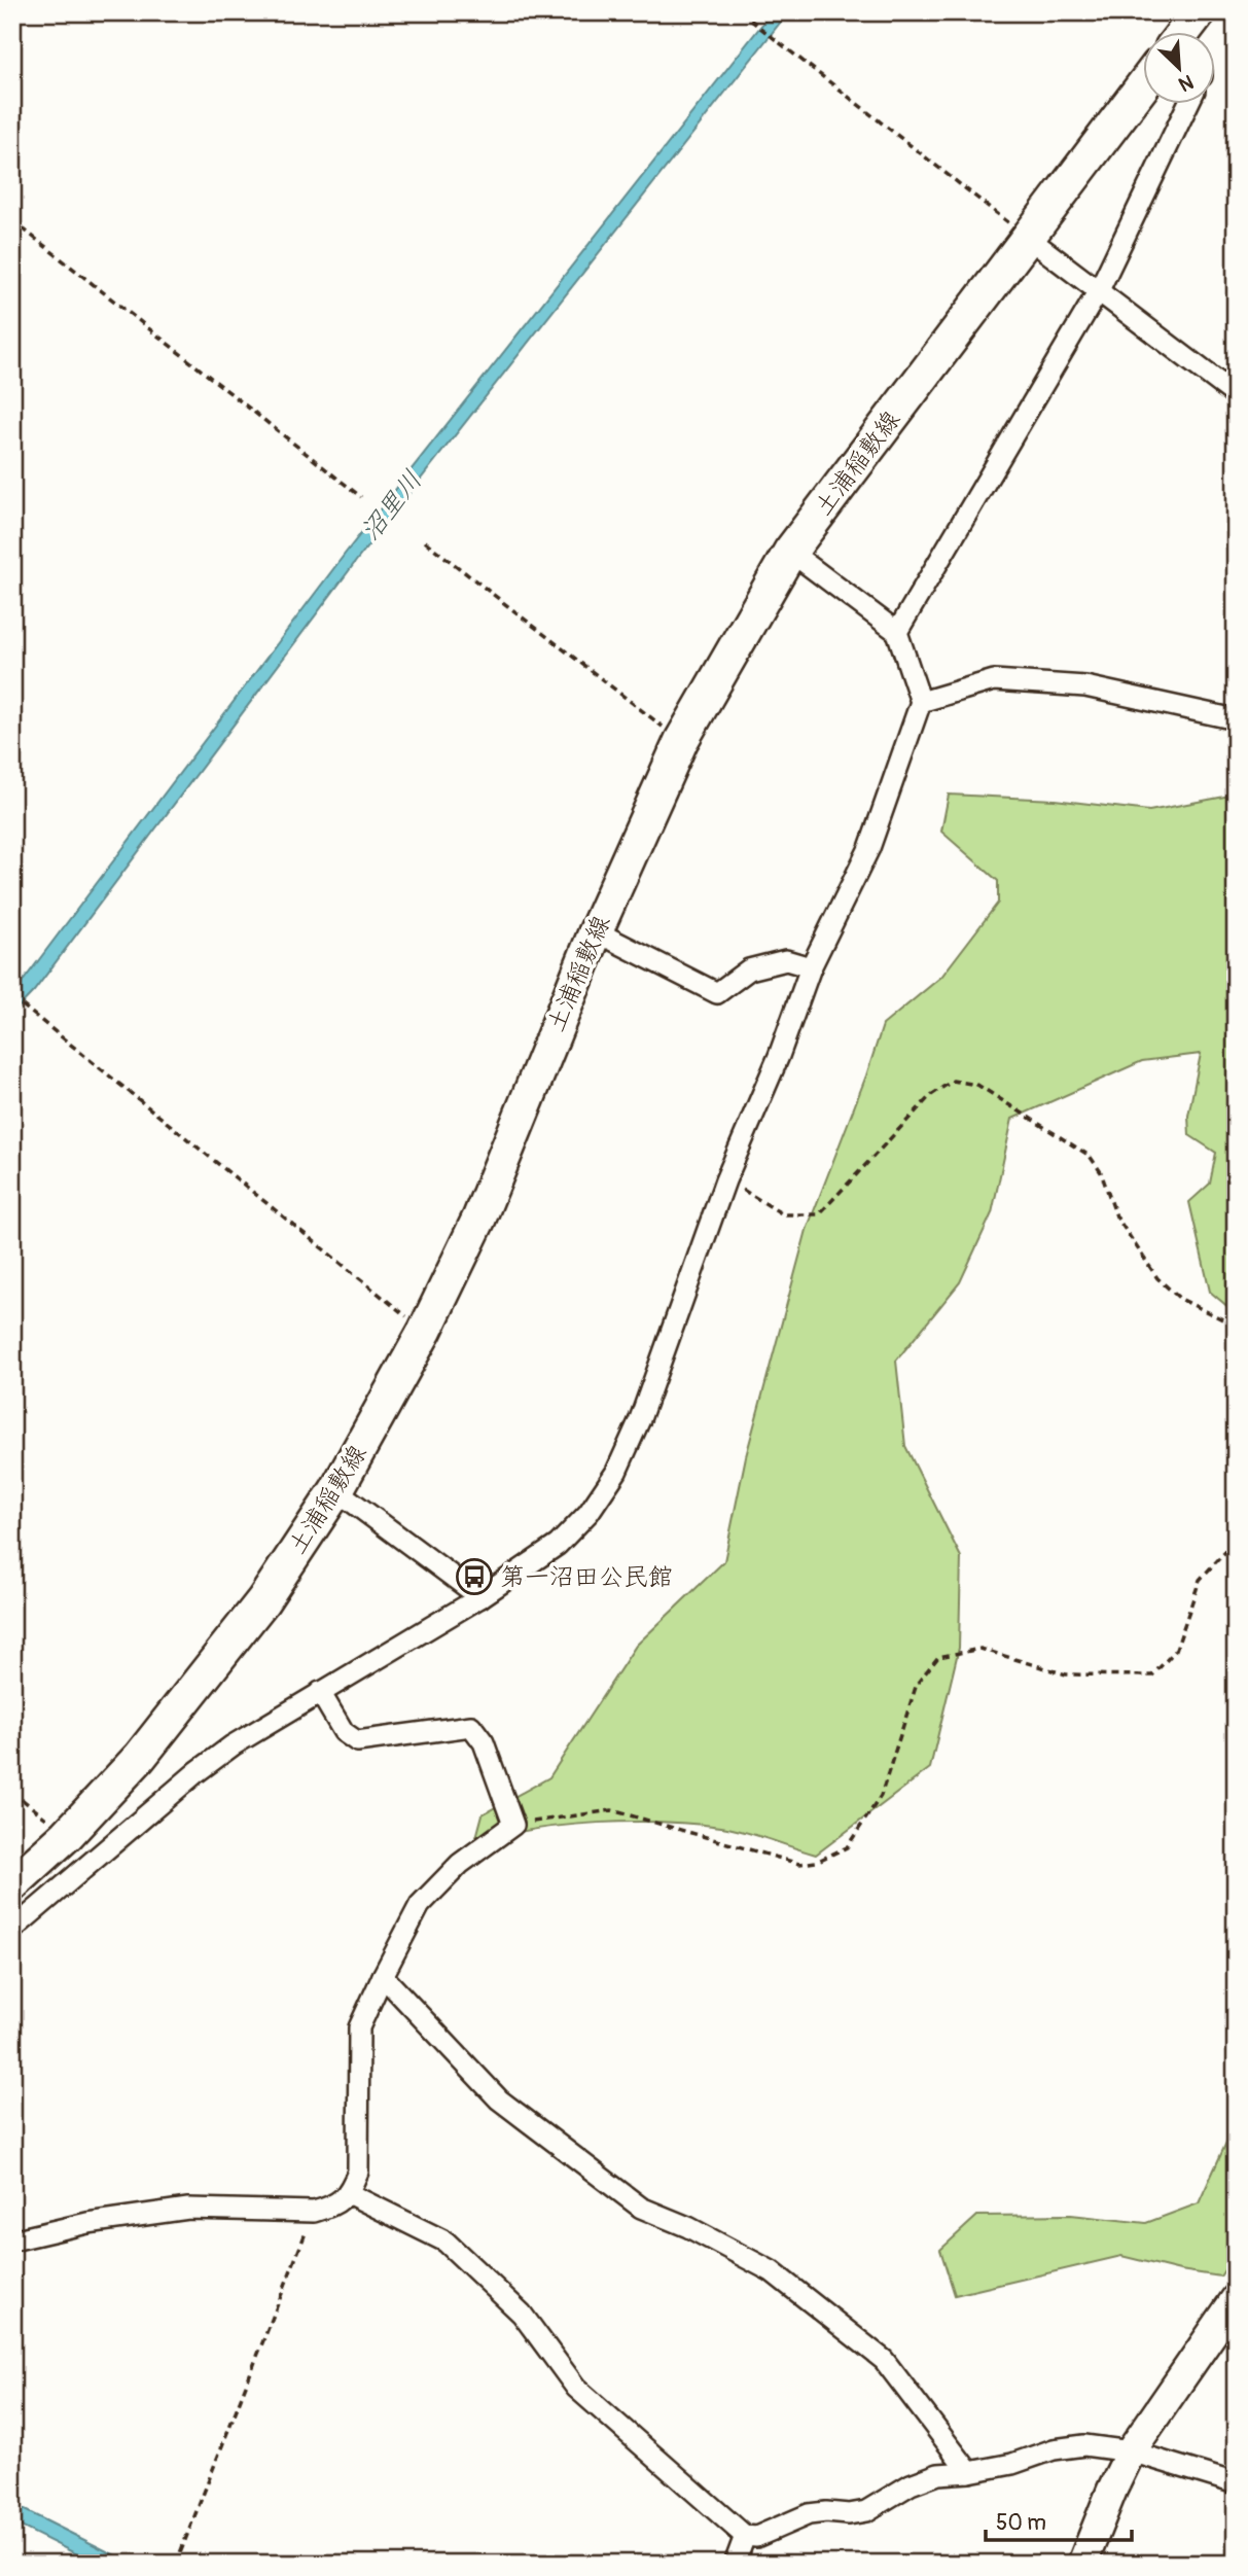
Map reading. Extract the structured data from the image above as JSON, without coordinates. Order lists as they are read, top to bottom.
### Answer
{
  "streets": {
    "main road": ["土浦稲敷線"]
  },
  "water": ["沼里川"],
  "places": {
    "bus stop": ["第一沼田公民館"]
  },
  "scale_bar": "50 m",
  "north": "bottom right"
}
